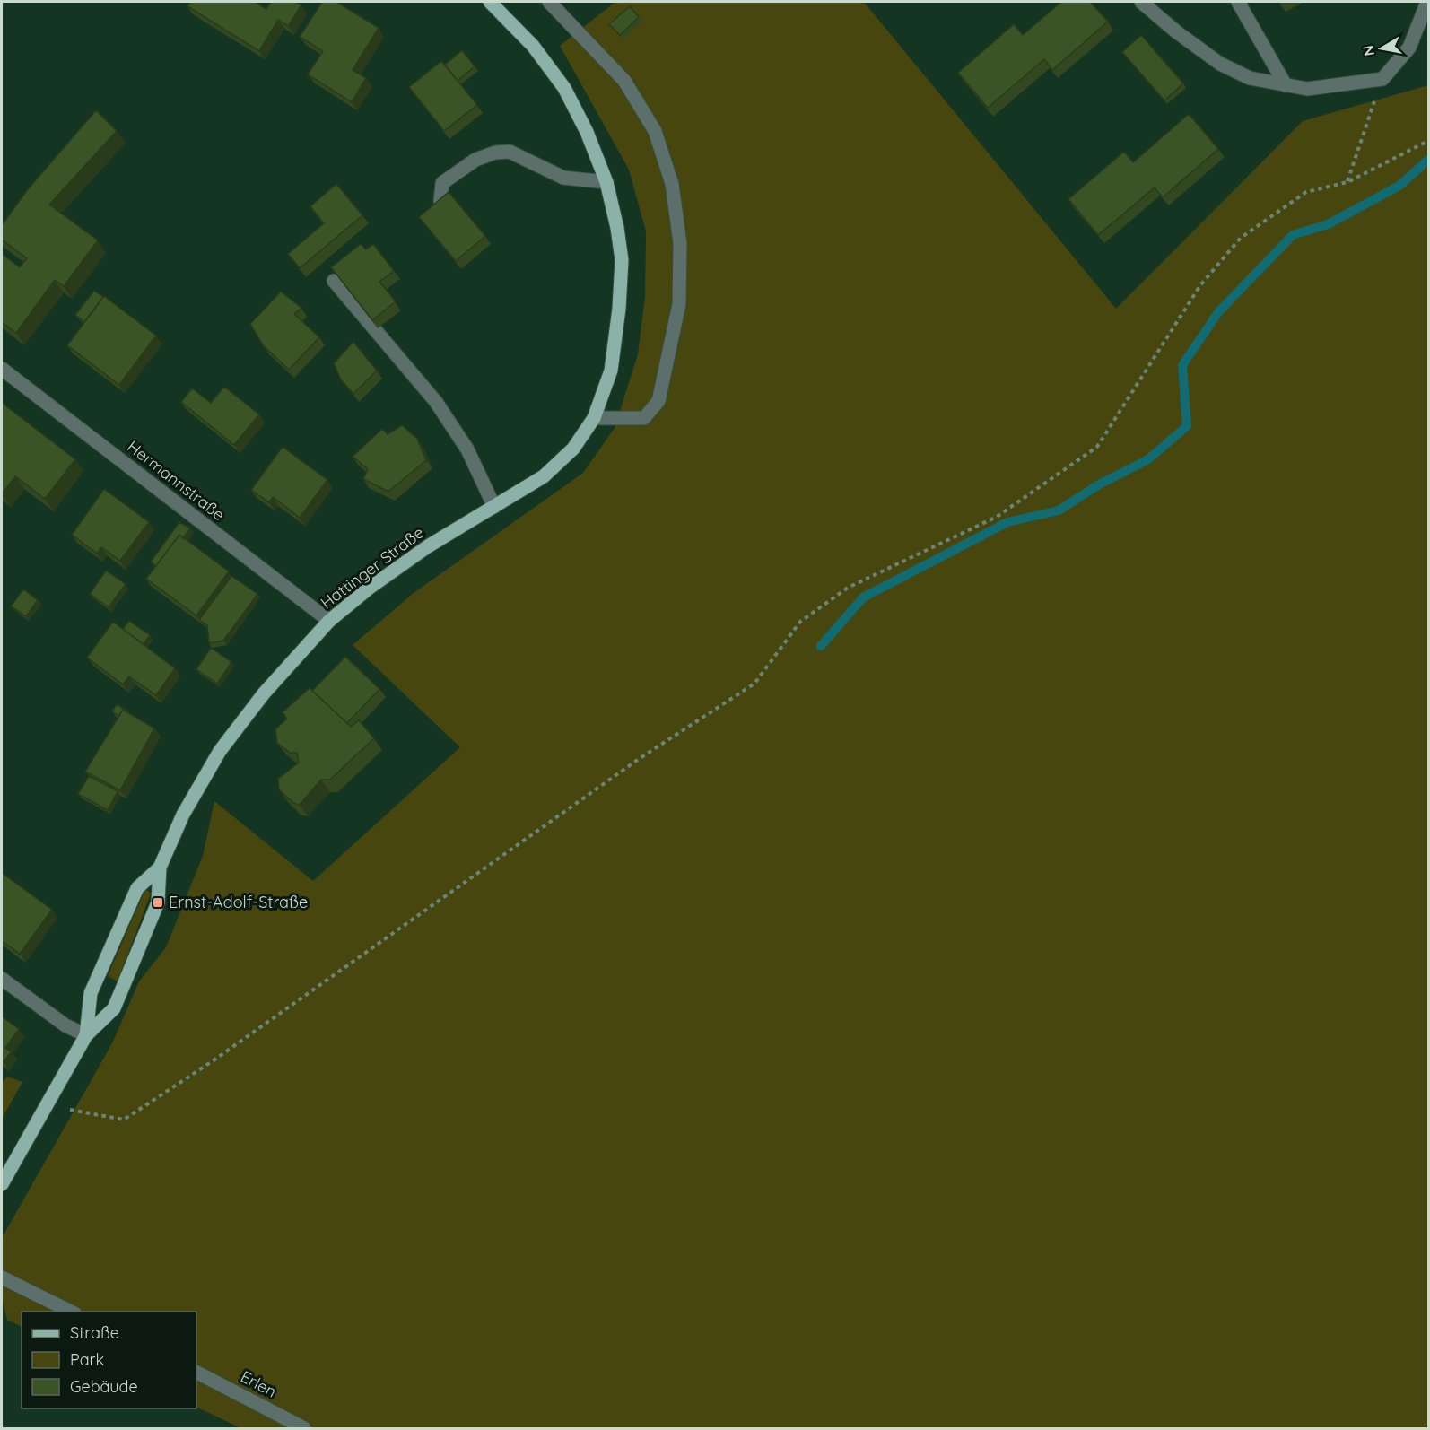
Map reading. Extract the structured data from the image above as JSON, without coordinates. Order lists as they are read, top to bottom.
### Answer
{
  "streets": {
    "main road": ["Hattinger Straße"],
    "street": ["Hermannstraße", "Erlen"]
  },
  "crossings": [
    ["Hermannstraße", "Hattinger Straße"]
  ],
  "places": {
    "transit": ["Ernst-Adolf-Straße"]
  },
  "legend": ["Straße", "Park", "Gebäude"],
  "north": "left"
}
